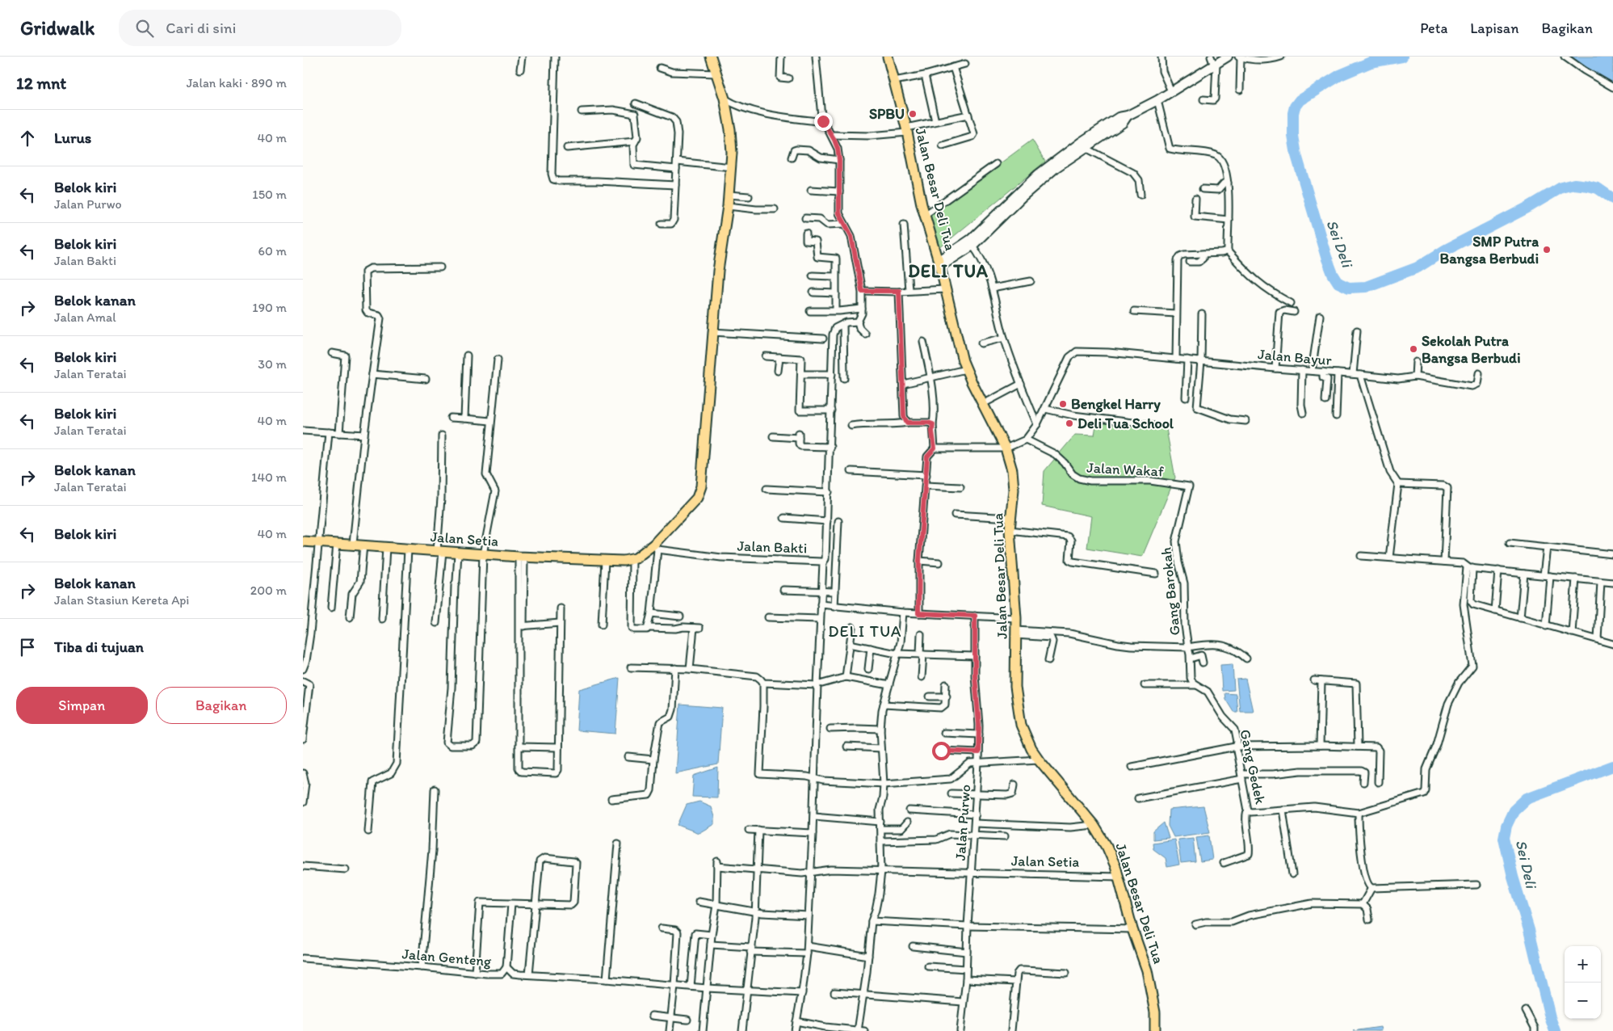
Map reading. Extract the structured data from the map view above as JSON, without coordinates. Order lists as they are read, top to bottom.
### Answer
{
  "streets": {
    "main road": ["Jalan Besar Deli Tua", "Jalan Setia"],
    "street": [
      "Jalan Bayur",
      "Jalan Wakaf",
      "Jalan Bakti",
      "Gang Barokah",
      "Gang Gedek",
      "Jalan Purwo",
      "Jalan Genteng"
    ]
  },
  "crossings": [
    ["Jalan Besar Deli Tua", "Jalan Bayur"],
    ["Jalan Besar Deli Tua", "Jalan Setia"],
    ["Jalan Bayur", "Jalan Wakaf"],
    ["Jalan Wakaf", "Gang Barokah"],
    ["Jalan Setia", "Jalan Bakti"],
    ["Jalan Setia", "Jalan Purwo"],
    ["Jalan Bakti", "Jalan Genteng"]
  ],
  "districts": ["DELI TUA", "DELI TUA"],
  "water": ["Sei Deli"],
  "places": [
    "SPBU",
    "SMP Putra Bangsa Berbudi",
    "Sekolah Putra Bangsa Berbudi",
    "Bengkel Harry",
    "Deli Tua School"
  ],
  "page": {
    "header": "Gridwalk",
    "search": "Cari di sini",
    "nav": ["Peta", "Lapisan", "Bagikan"],
    "heading": ["12 mnt", "Jalan kaki · 890 m"],
    "list": [
      ["Lurus", "40 m"],
      ["Belok kiri", "Jalan Purwo", "150 m"],
      ["Belok kiri", "Jalan Bakti", "60 m"],
      ["Belok kanan", "Jalan Amal", "190 m"],
      ["Belok kiri", "Jalan Teratai", "30 m"],
      ["Belok kiri", "Jalan Teratai", "40 m"],
      ["Belok kanan", "Jalan Teratai", "140 m"],
      ["Belok kiri", "40 m"],
      ["Belok kanan", "Jalan Stasiun Kereta Api", "200 m"],
      "Tiba di tujuan"
    ],
    "buttons": ["Simpan", "Bagikan"],
    "map_buttons": ["+", "−"]
  }
}
